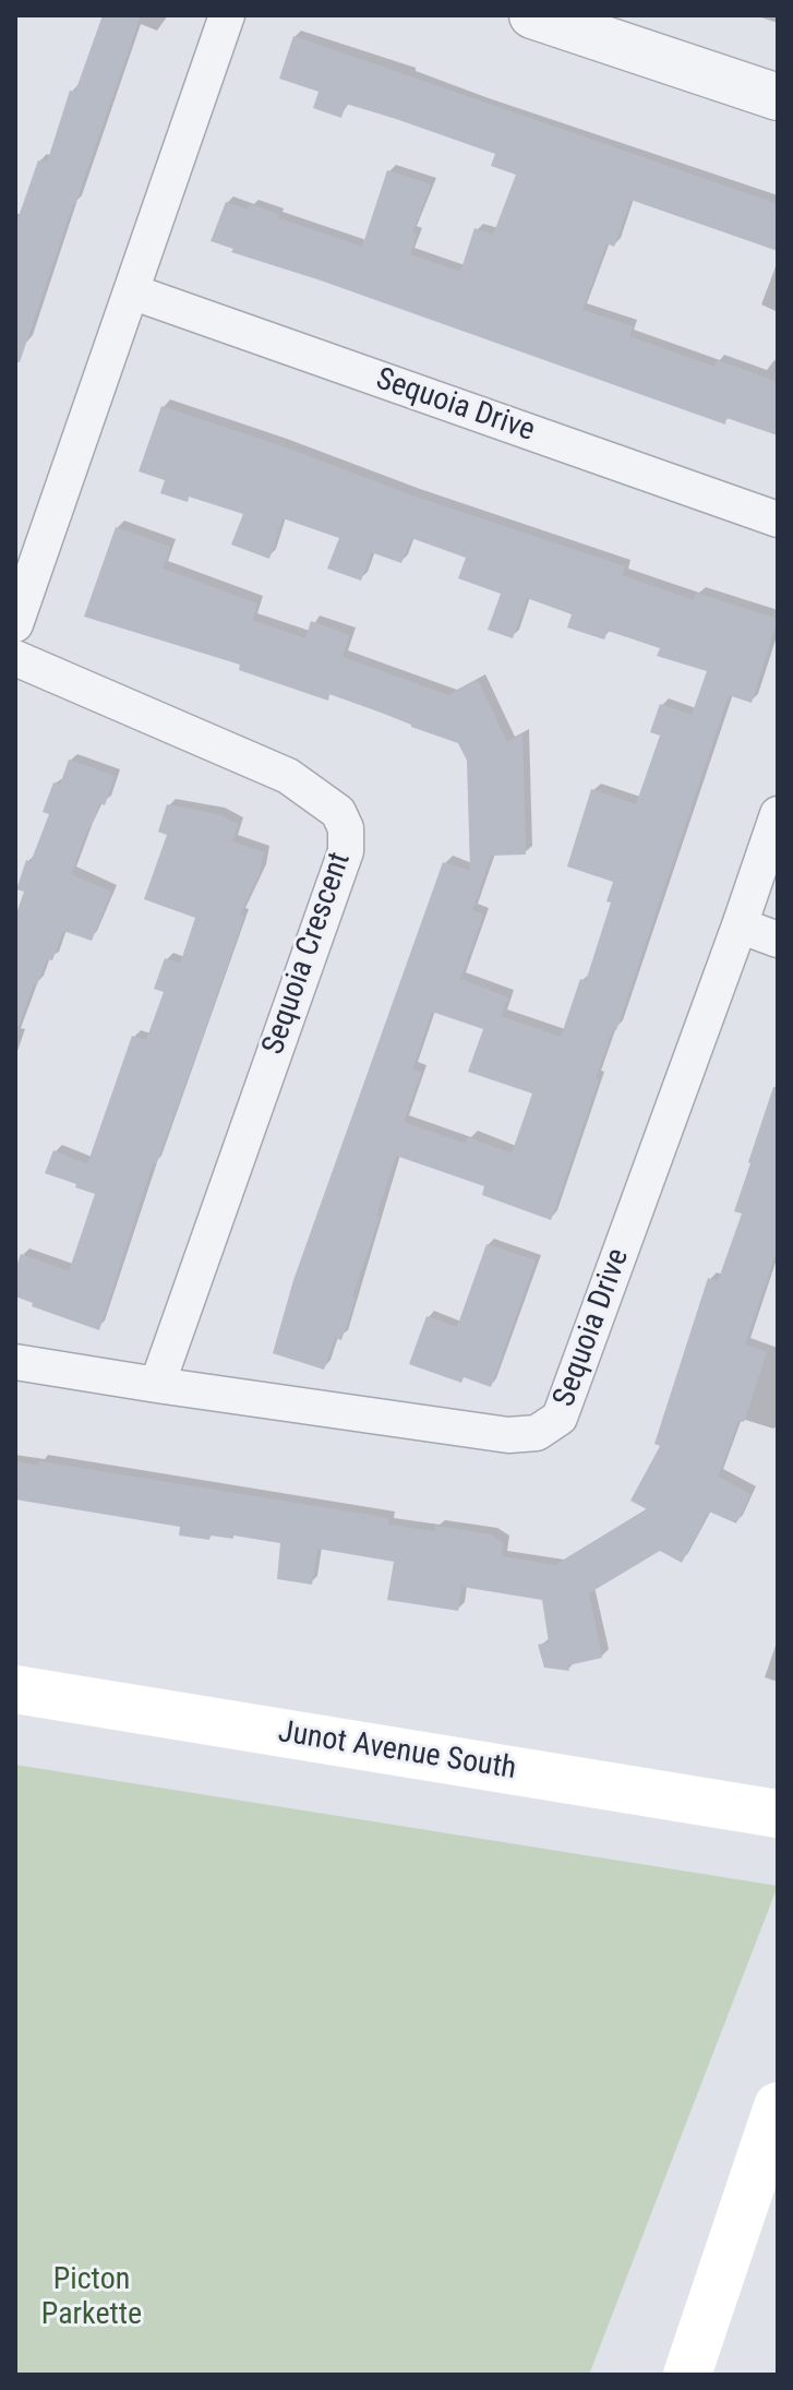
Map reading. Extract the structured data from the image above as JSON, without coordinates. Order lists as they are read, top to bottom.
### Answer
{
  "streets": {
    "main road": ["Junot Avenue South"],
    "street": ["Sequoia Drive", "Sequoia Crescent"]
  },
  "crossings": [
    ["Sequoia Drive", "Sequoia Crescent"]
  ],
  "parks": ["Picton Parkette"]
}
